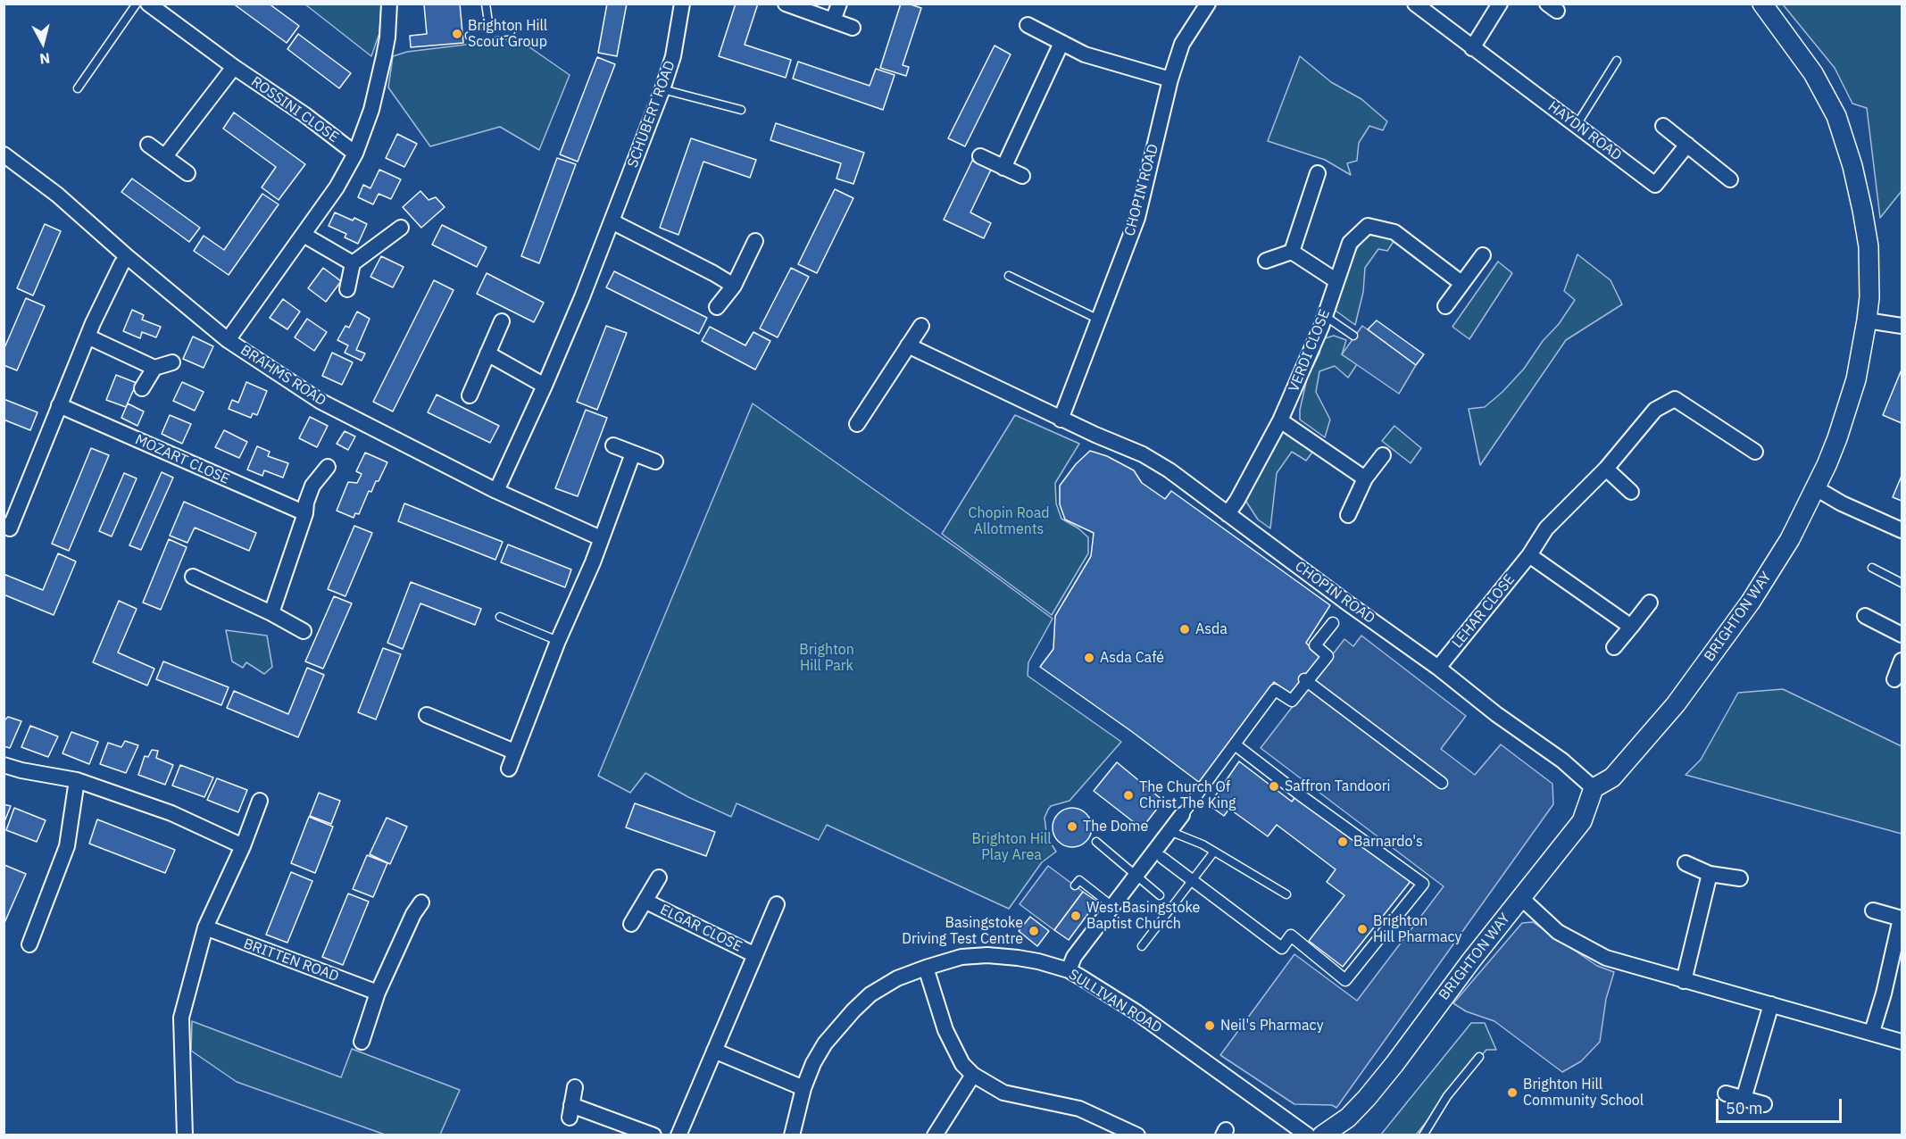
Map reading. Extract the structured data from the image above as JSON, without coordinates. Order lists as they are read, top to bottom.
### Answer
{
  "streets": {
    "street": [
      "ROSSINI CLOSE",
      "SCHUBERT ROAD",
      "HAYDN ROAD",
      "CHOPIN ROAD",
      "VERDI CLOSE",
      "BRAHMS ROAD",
      "MOZART CLOSE",
      "LEHAR CLOSE",
      "BRIGHTON WAY",
      "ELGAR CLOSE",
      "BRITTEN ROAD",
      "SULLIVAN ROAD"
    ]
  },
  "crossings": [
    ["SCHUBERT ROAD", "BRAHMS ROAD"],
    ["CHOPIN ROAD", "VERDI CLOSE"],
    ["CHOPIN ROAD", "LEHAR CLOSE"],
    ["CHOPIN ROAD", "BRIGHTON WAY"]
  ],
  "parks": ["Chopin Road Allotments", "Brighton Hill Park", "Brighton Hill Play Area"],
  "places": [
    "Brighton Hill Scout Group",
    "Asda",
    "Asda Café",
    "Saffron Tandoori",
    "The Church Of Christ The King",
    "The Dome",
    "Barnardo's",
    "West Basingstoke Baptist Church",
    "Brighton Hill Pharmacy",
    "Basingstoke Driving Test Centre",
    "Neil's Pharmacy",
    "Brighton Hill Community School"
  ],
  "scale_bar": "50 m",
  "north": "bottom"
}
